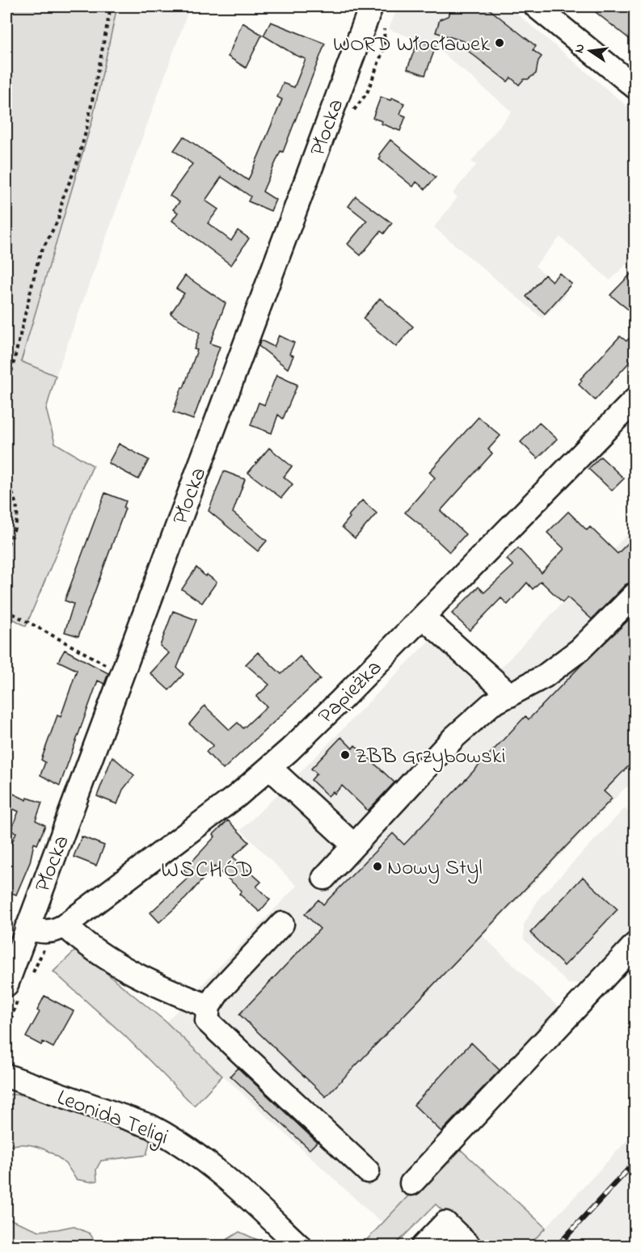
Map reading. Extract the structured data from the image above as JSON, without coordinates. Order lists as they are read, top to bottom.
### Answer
{
  "streets": {
    "street": ["Płocka", "Papieżka", "Leonida Teligi"]
  },
  "crossings": [
    ["Płocka", "Papieżka"]
  ],
  "districts": ["WSCHÓD"],
  "places": ["WORD Włocławek", "ZBB Grzybowski", "Nowy Styl"],
  "north": "left"
}
